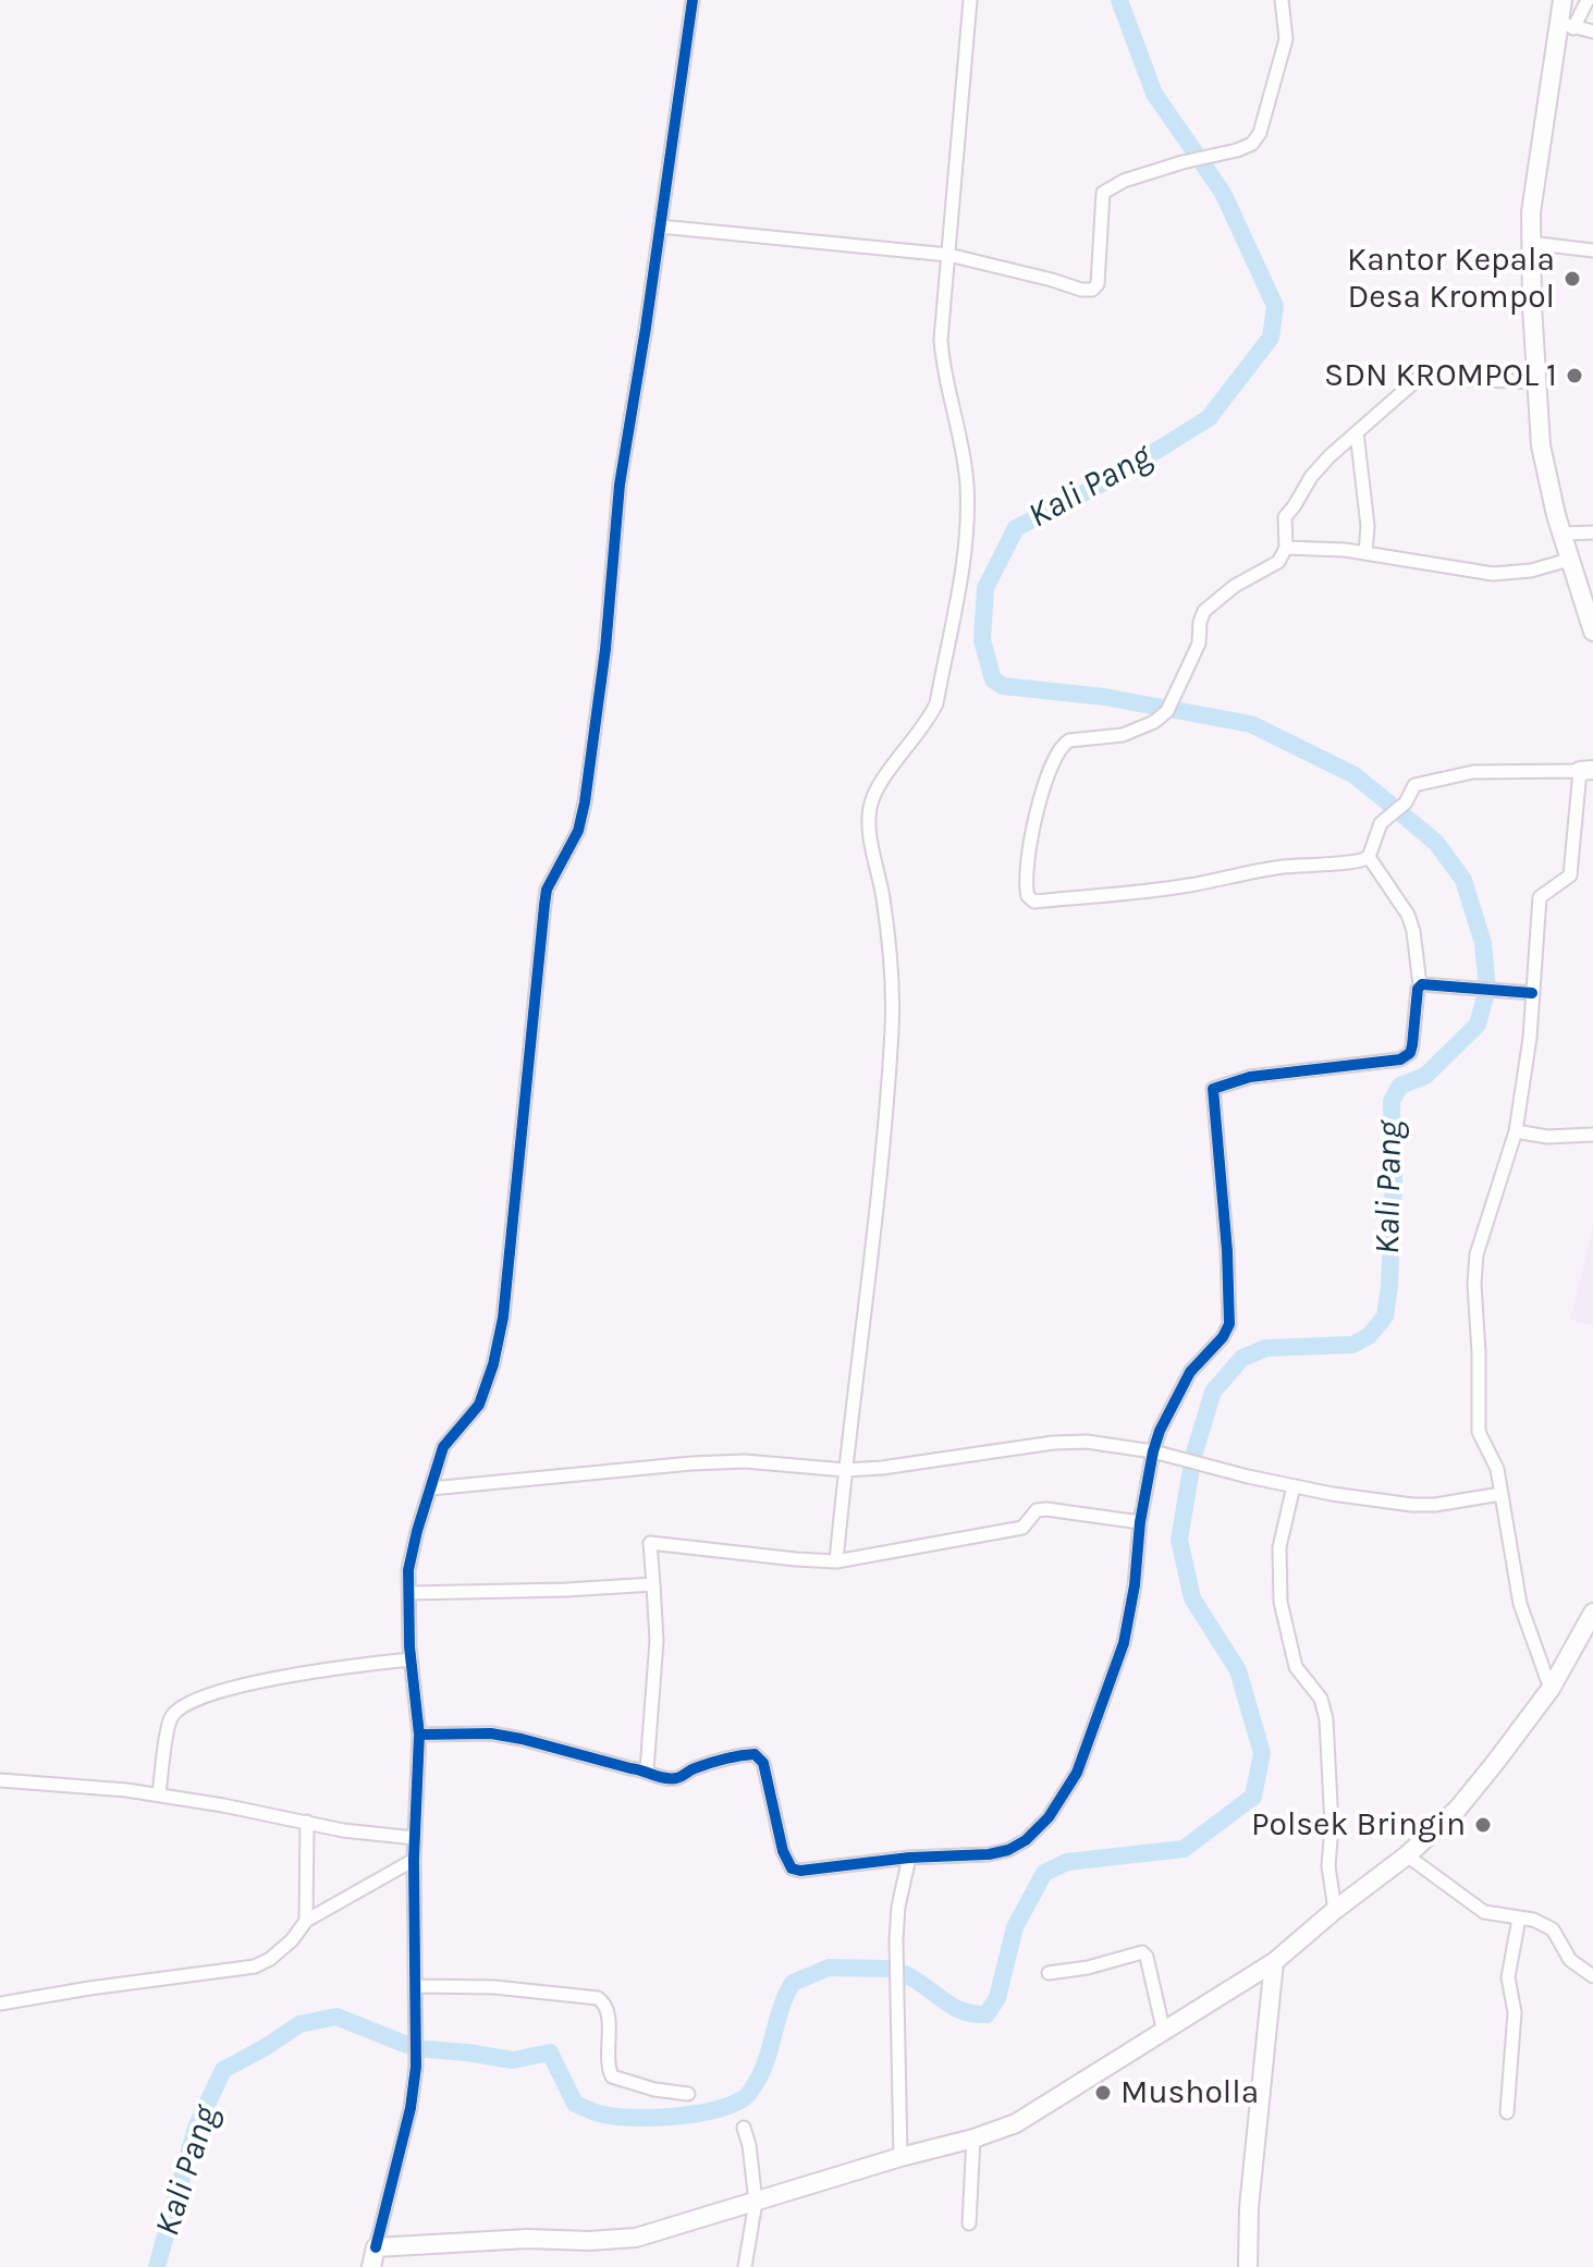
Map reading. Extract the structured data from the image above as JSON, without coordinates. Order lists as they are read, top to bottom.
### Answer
{
  "water": ["Kali Pang"],
  "places": [
    "Kantor Kepala Desa Krompol",
    "SDN KROMPOL 1",
    "Polsek Bringin",
    "Musholla"
  ]
}
